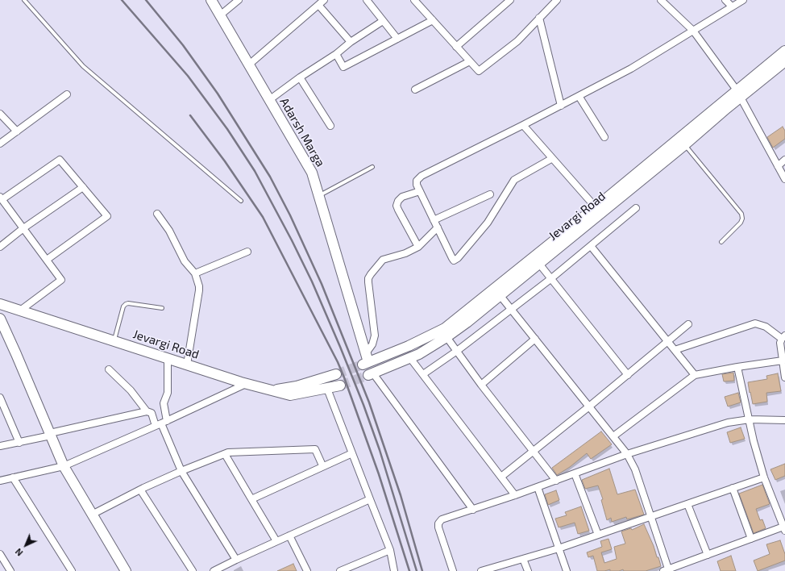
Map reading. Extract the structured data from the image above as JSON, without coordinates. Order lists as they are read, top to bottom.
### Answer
{
  "streets": {
    "main road": ["Adarsh Marga", "Jevargi Road"]
  },
  "north": "bottom left"
}
